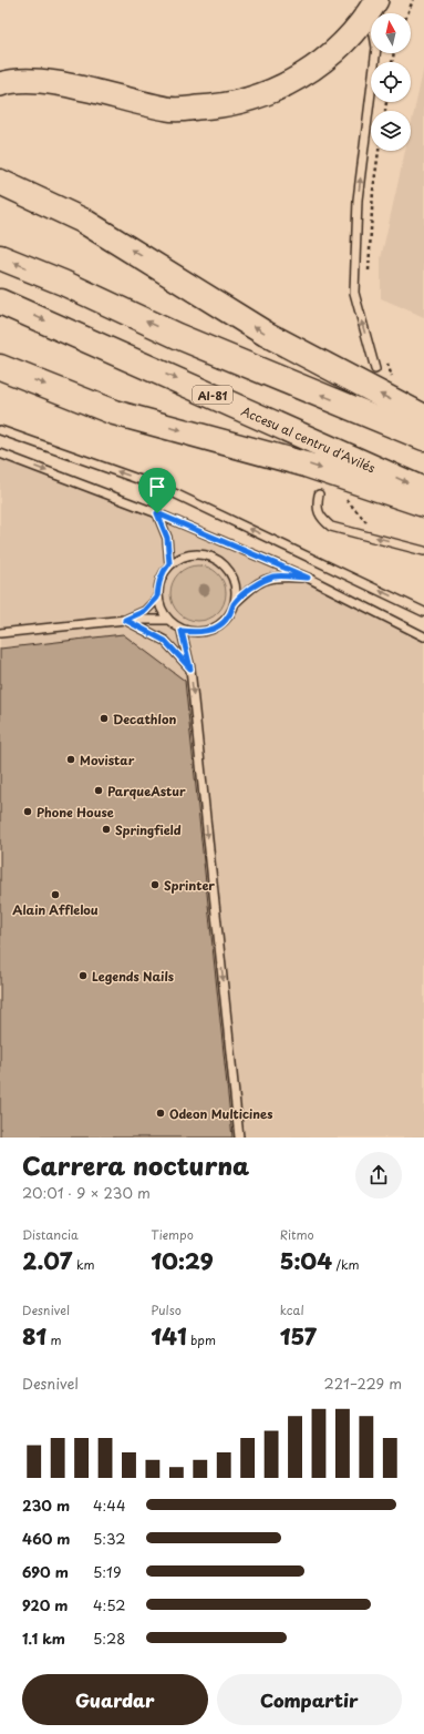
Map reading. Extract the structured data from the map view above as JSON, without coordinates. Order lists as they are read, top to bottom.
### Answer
{
  "streets": {
    "highway": ["AI-81", "Accesu al centru d'Avilés"]
  },
  "places": [
    "Decathlon",
    "Movistar",
    "ParqueAstur",
    "Phone House",
    "Springfield",
    "Sprinter",
    "Alain Afflelou",
    "Legends Nails",
    "Odeon Multicines"
  ],
  "north": "top",
  "page": {
    "heading": ["Carrera nocturna", "20:01 · 9 × 230 m"],
    "stats": [
      ["Distancia", "2.07 km"],
      ["Tiempo", "10:29"],
      ["Ritmo", "5:04 /km"],
      ["Desnivel", "81 m"],
      ["Pulso", "141 bpm"],
      ["kcal", "157"]
    ],
    "chart": ["Desnivel", "221–229 m"],
    "list": [
      {
        "name": "230 m",
        "note": "4:44"
      },
      {
        "name": "460 m",
        "note": "5:32"
      },
      {
        "name": "690 m",
        "note": "5:19"
      },
      {
        "name": "920 m",
        "note": "4:52"
      },
      {
        "name": "1.1 km",
        "note": "5:28"
      }
    ],
    "buttons": ["Guardar", "Compartir"]
  }
}
